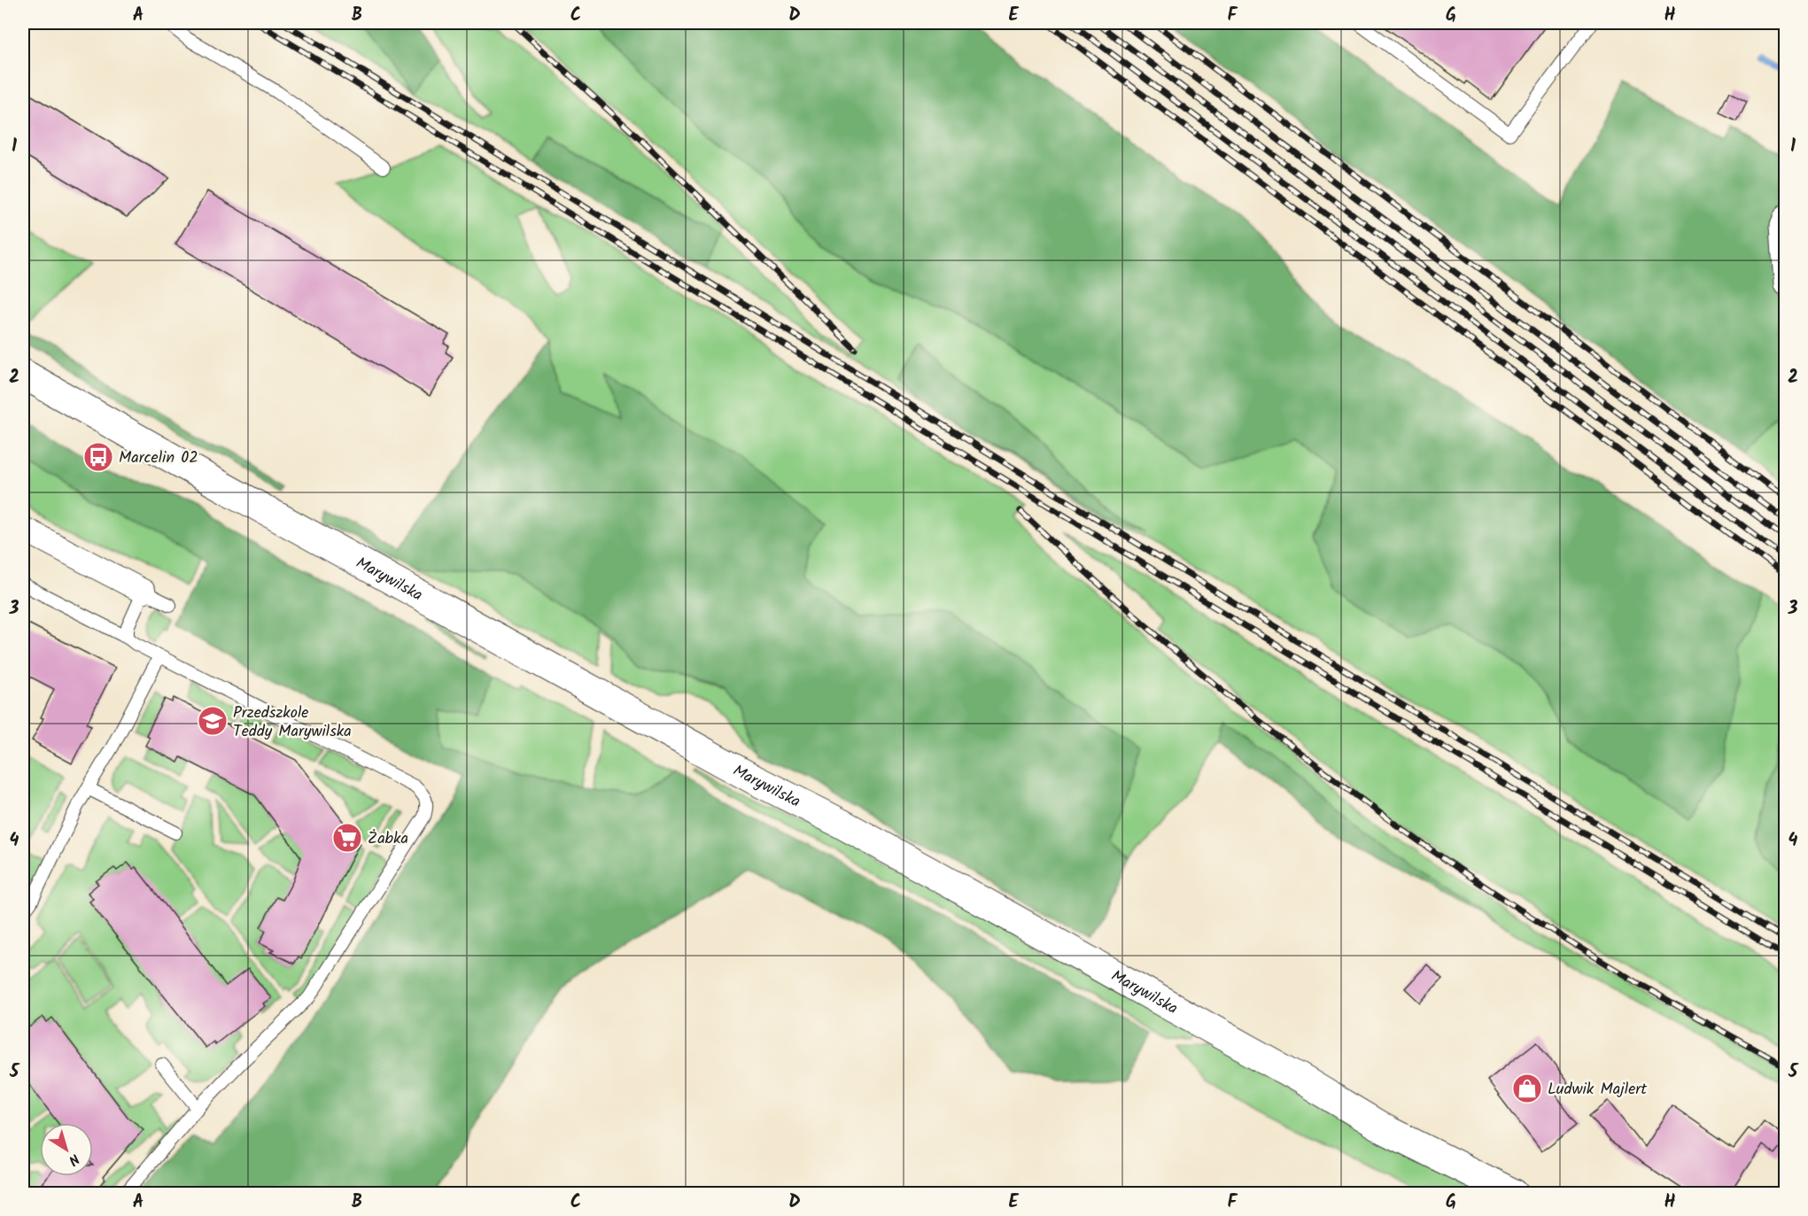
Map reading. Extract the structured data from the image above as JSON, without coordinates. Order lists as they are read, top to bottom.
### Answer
{
  "streets": {
    "street": ["Marywilska"]
  },
  "places": {
    "bus stop": ["Marcelin 02"],
    "school or university": ["Przedszkole Teddy Marywilska"],
    "supermarket": ["Żabka"],
    "shop": ["Ludwik Majlert"]
  },
  "north": "bottom right",
  "grid": {
    "columns": [
      "A",
      "B",
      "C",
      "D",
      "E",
      "F",
      "G",
      "H"
    ],
    "rows": [
      "1",
      "2",
      "3",
      "4",
      "5"
    ]
  }
}
